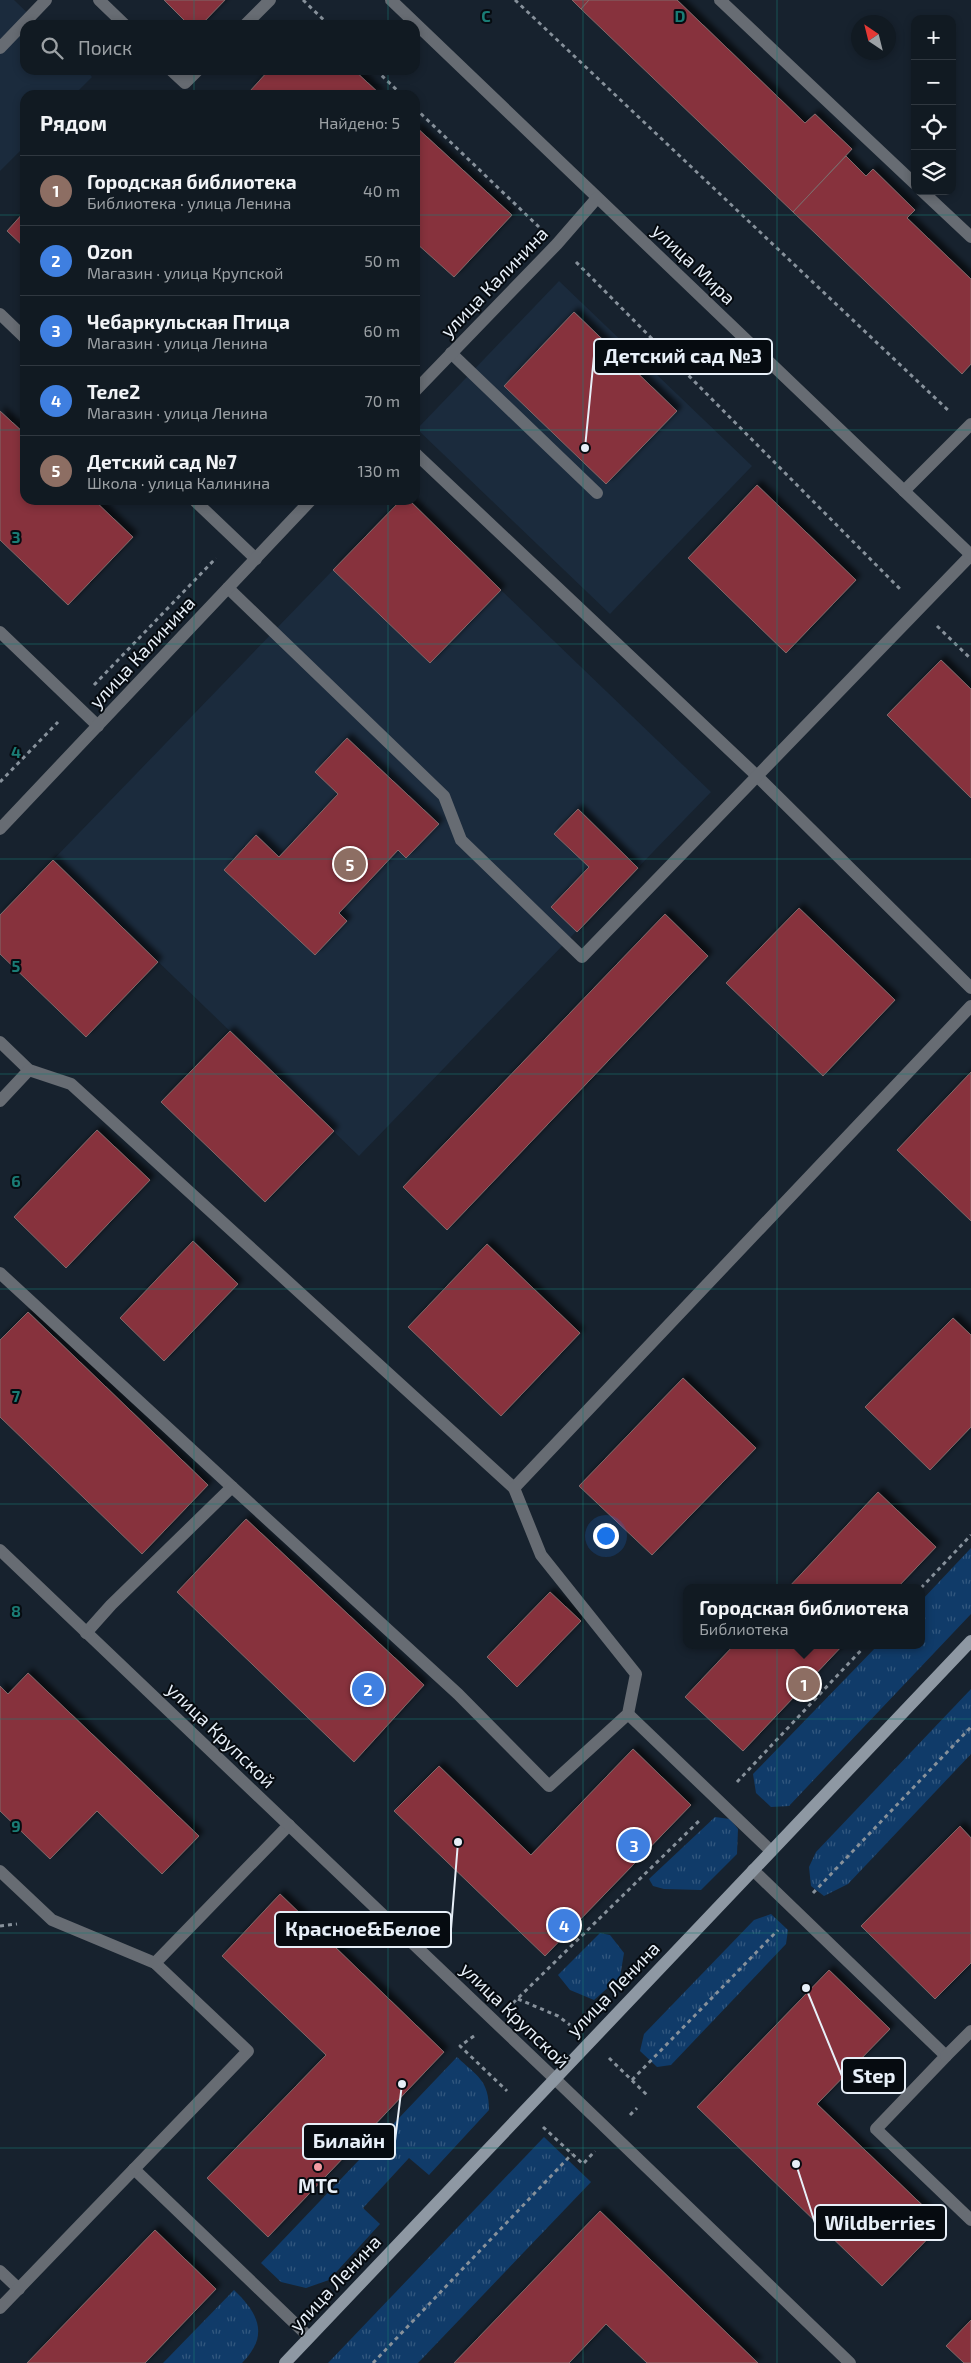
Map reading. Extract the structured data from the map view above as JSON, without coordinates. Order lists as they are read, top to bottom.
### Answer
{
  "streets": {
    "street": [
      "улица Мира",
      "улица Калинина",
      "улица Крупской",
      "улица Ленина"
    ]
  },
  "crossings": [
    ["улица Мира", "улица Калинина"],
    ["улица Крупской", "улица Ленина"]
  ],
  "places": [
    "Детский сад №3",
    "Красное&Белое",
    "Step",
    "Билайн",
    "Wildberries",
    "МТС"
  ],
  "north": "top left",
  "page": {
    "map_buttons": ["+", "−"],
    "search": "Поиск",
    "heading": ["Рядом", "Найдено: 5"],
    "list": [
      {
        "mark": "1",
        "name": "Городская библиотека",
        "note": "Библиотека · улица Ленина",
        "value": "40 m"
      },
      {
        "mark": "2",
        "name": "Ozon",
        "note": "Магазин · улица Крупской",
        "value": "50 m"
      },
      {
        "mark": "3",
        "name": "Чебаркульская Птица",
        "note": "Магазин · улица Ленина",
        "value": "60 m"
      },
      {
        "mark": "4",
        "name": "Теле2",
        "note": "Магазин · улица Ленина",
        "value": "70 m"
      },
      {
        "mark": "5",
        "name": "Детский сад №7",
        "note": "Школа · улица Калинина",
        "value": "130 m"
      }
    ],
    "pins": [
      "5",
      "1",
      "2",
      "3",
      "4"
    ],
    "popup": ["Городская библиотека", "Библиотека"]
  },
  "grid": {
    "columns": ["C", "D"],
    "rows": [
      "3",
      "4",
      "5",
      "6",
      "7",
      "8",
      "9"
    ]
  }
}
